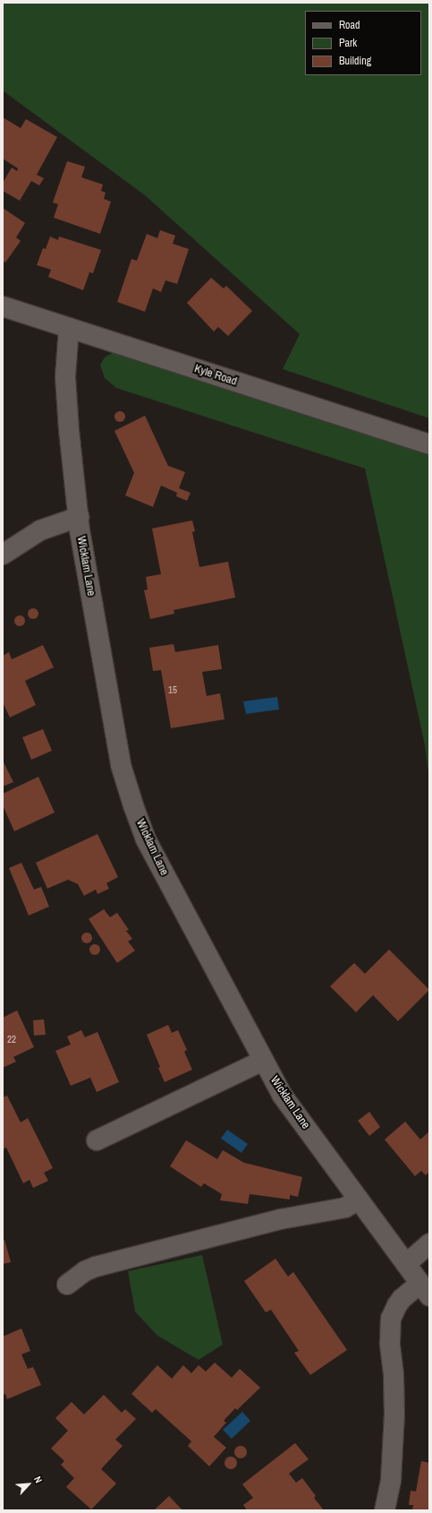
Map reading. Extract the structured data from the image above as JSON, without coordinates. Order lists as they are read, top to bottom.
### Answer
{
  "streets": {
    "street": ["Kyle Road", "Wicklam Lane"]
  },
  "crossings": [
    ["Kyle Road", "Wicklam Lane"]
  ],
  "house_numbers": ["15", "22"],
  "legend": ["Road", "Park", "Building"],
  "north": "top right"
}
